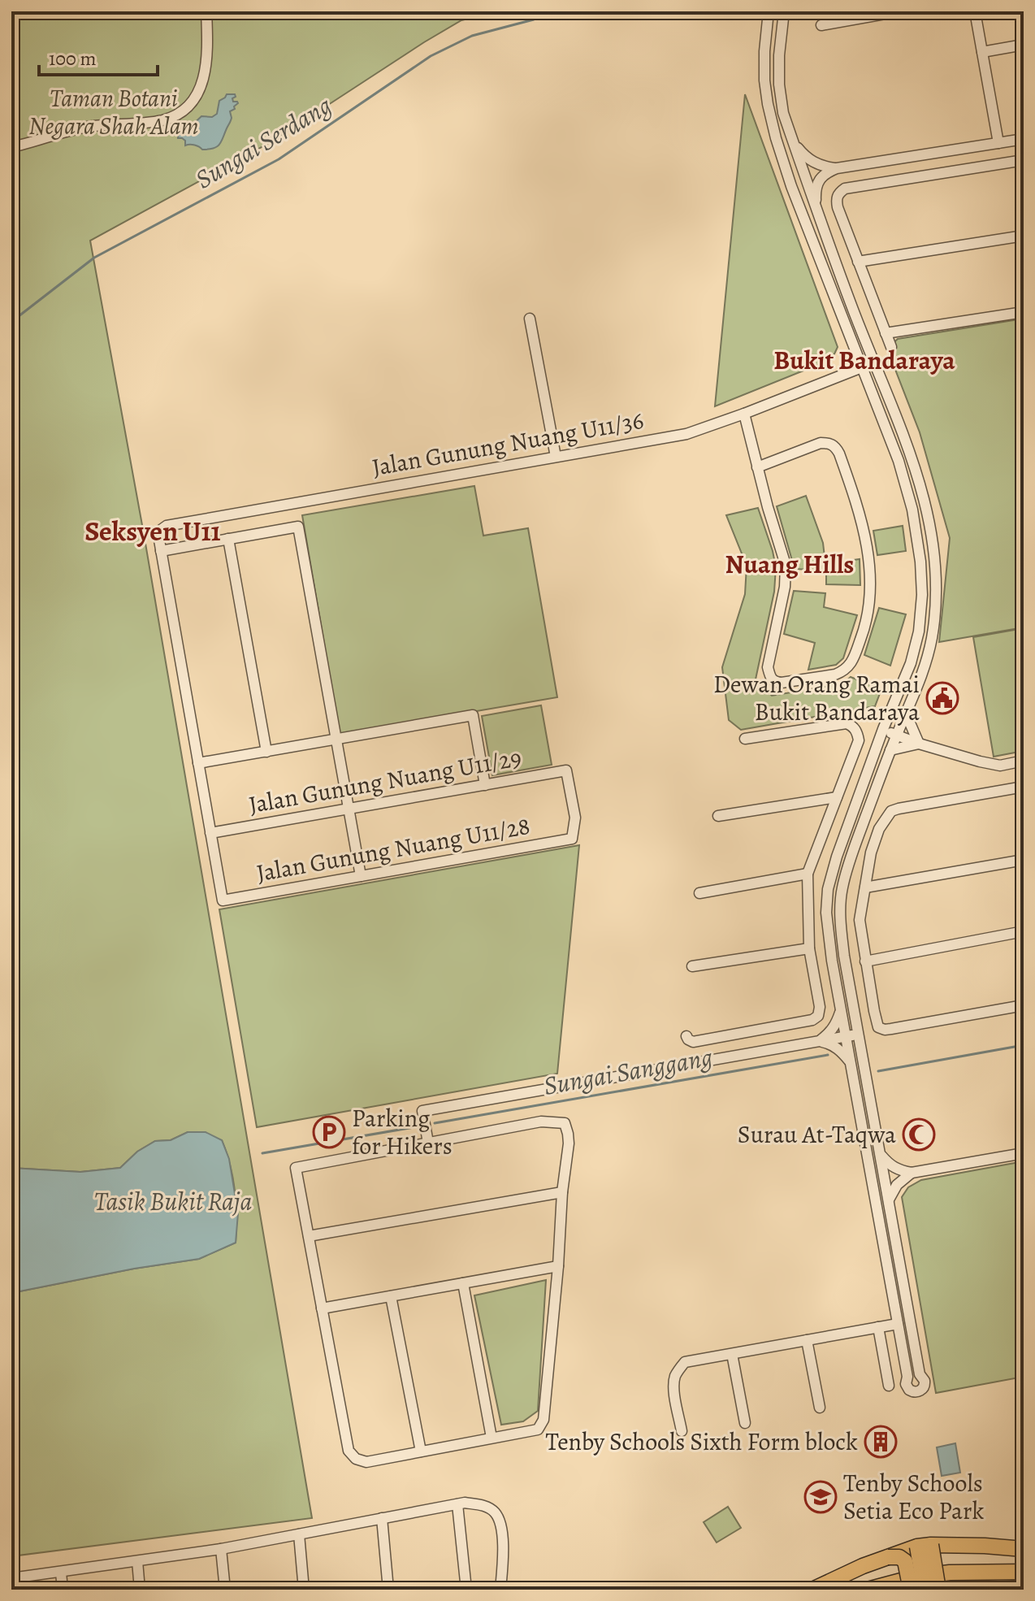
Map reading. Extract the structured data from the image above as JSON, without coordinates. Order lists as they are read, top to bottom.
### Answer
{
  "streets": {
    "street": ["Jalan Gunung Nuang U11/36", "Jalan Gunung Nuang U11/29", "Jalan Gunung Nuang U11/28"]
  },
  "crossings": [
    ["Jalan Gunung Nuang U11/29", "Jalan Gunung Nuang U11/28"]
  ],
  "districts": ["Bukit Bandaraya", "Seksyen U11", "Nuang Hills"],
  "water": ["Sungai Serdang", "Sungai Sanggang", "Tasik Bukit Raja"],
  "parks": ["Taman Botani Negara Shah Alam"],
  "places": {
    "public building": ["Dewan Orang Ramai Bukit Bandaraya"],
    "parking": ["Parking for Hikers"],
    "mosque": ["Surau At-Taqwa"],
    "building": ["Tenby Schools Sixth Form block"],
    "school or university": ["Tenby Schools Setia Eco Park"]
  },
  "scale_bar": "100 m"
}
